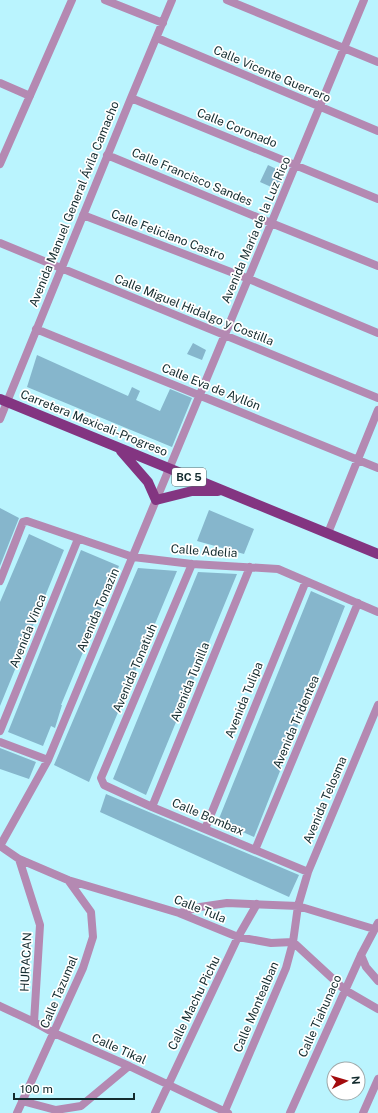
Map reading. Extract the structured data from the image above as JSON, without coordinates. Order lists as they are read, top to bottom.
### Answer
{
  "streets": {
    "main road": ["Carretera Mexicali-Progreso", "BC 5"],
    "street": [
      "Calle Vicente Guerrero",
      "Calle Coronado",
      "Calle Francisco Sandes",
      "Avenida Manuel General Ávila Camacho",
      "Avenida María de la Luz Rico",
      "Calle Feliciano Castro",
      "Calle Miguel Hidalgo y Costilla",
      "Calle Eva de Ayllón",
      "Calle Adelia",
      "Avenida Tonazin",
      "Avenida Vinca",
      "Avenida Tonatiuh",
      "Avenida Tunilla",
      "Avenida Tulipa",
      "Avenida Tridentea",
      "Avenida Telosma",
      "Calle Bombax",
      "Calle Tula",
      "HURACAN",
      "Calle Tazumal",
      "Calle Machu Pichu",
      "Calle Montealban",
      "Calle Tiahunaco",
      "Calle Tikal"
    ]
  },
  "crossings": [
    ["Calle Vicente Guerrero", "Avenida Manuel General Ávila Camacho"],
    ["Calle Vicente Guerrero", "Avenida María de la Luz Rico"],
    ["Calle Coronado", "Avenida Manuel General Ávila Camacho"],
    ["Calle Coronado", "Avenida María de la Luz Rico"],
    ["Calle Francisco Sandes", "Avenida Manuel General Ávila Camacho"],
    ["Calle Francisco Sandes", "Avenida María de la Luz Rico"],
    ["Avenida Manuel General Ávila Camacho", "Calle Feliciano Castro"],
    ["Avenida Manuel General Ávila Camacho", "Calle Miguel Hidalgo y Costilla"],
    ["Avenida Manuel General Ávila Camacho", "Calle Eva de Ayllón"],
    ["Avenida Manuel General Ávila Camacho", "Carretera Mexicali-Progreso"],
    ["Avenida María de la Luz Rico", "Calle Feliciano Castro"],
    ["Avenida María de la Luz Rico", "Calle Miguel Hidalgo y Costilla"],
    ["Avenida María de la Luz Rico", "Calle Eva de Ayllón"],
    ["Avenida María de la Luz Rico", "Carretera Mexicali-Progreso"],
    ["Avenida María de la Luz Rico", "Avenida Tonazin"],
    ["Carretera Mexicali-Progreso", "Avenida Tonazin"],
    ["Calle Adelia", "Avenida Tonazin"],
    ["Calle Adelia", "Avenida Vinca"],
    ["Calle Adelia", "Avenida Tonatiuh"],
    ["Calle Adelia", "Avenida Tunilla"],
    ["Calle Adelia", "Avenida Tulipa"],
    ["Calle Adelia", "Avenida Tridentea"],
    ["Avenida Tonazin", "Calle Tula"],
    ["Avenida Tonatiuh", "Calle Bombax"],
    ["Avenida Tunilla", "Calle Bombax"],
    ["Avenida Tulipa", "Calle Bombax"],
    ["Avenida Tridentea", "Calle Bombax"],
    ["Avenida Telosma", "Calle Bombax"],
    ["Avenida Telosma", "Calle Montealban"],
    ["Calle Tula", "HURACAN"],
    ["Calle Tula", "Calle Tazumal"],
    ["Calle Tula", "Calle Machu Pichu"],
    ["Calle Tula", "Calle Montealban"],
    ["HURACAN", "Calle Tikal"],
    ["Calle Tazumal", "Calle Tikal"],
    ["Calle Machu Pichu", "Calle Tikal"],
    ["Calle Montealban", "Calle Tikal"]
  ],
  "scale_bar": "100 m",
  "north": "right"
}
